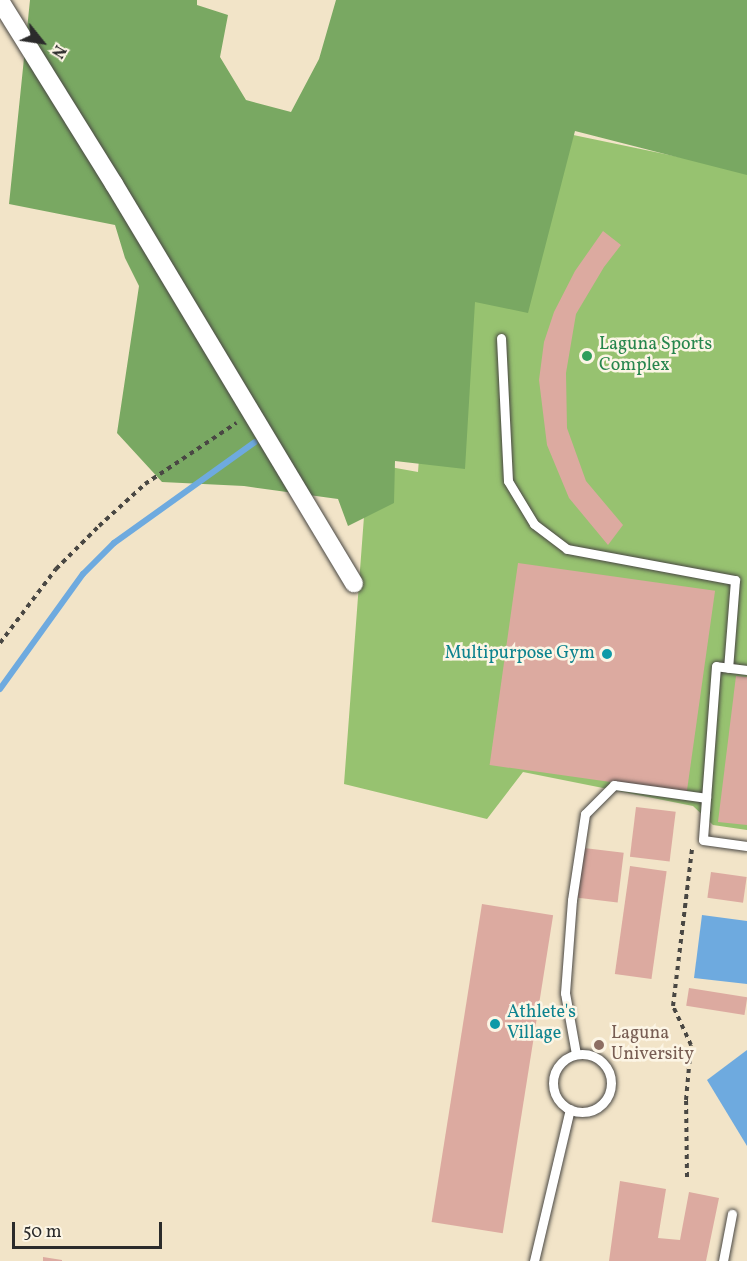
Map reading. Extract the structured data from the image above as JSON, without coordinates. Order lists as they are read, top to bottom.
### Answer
{
  "places": [
    "Laguna Sports Complex",
    "Multipurpose Gym",
    "Athlete's Village",
    "Laguna University"
  ],
  "scale_bar": "50 m",
  "north": "bottom right"
}
